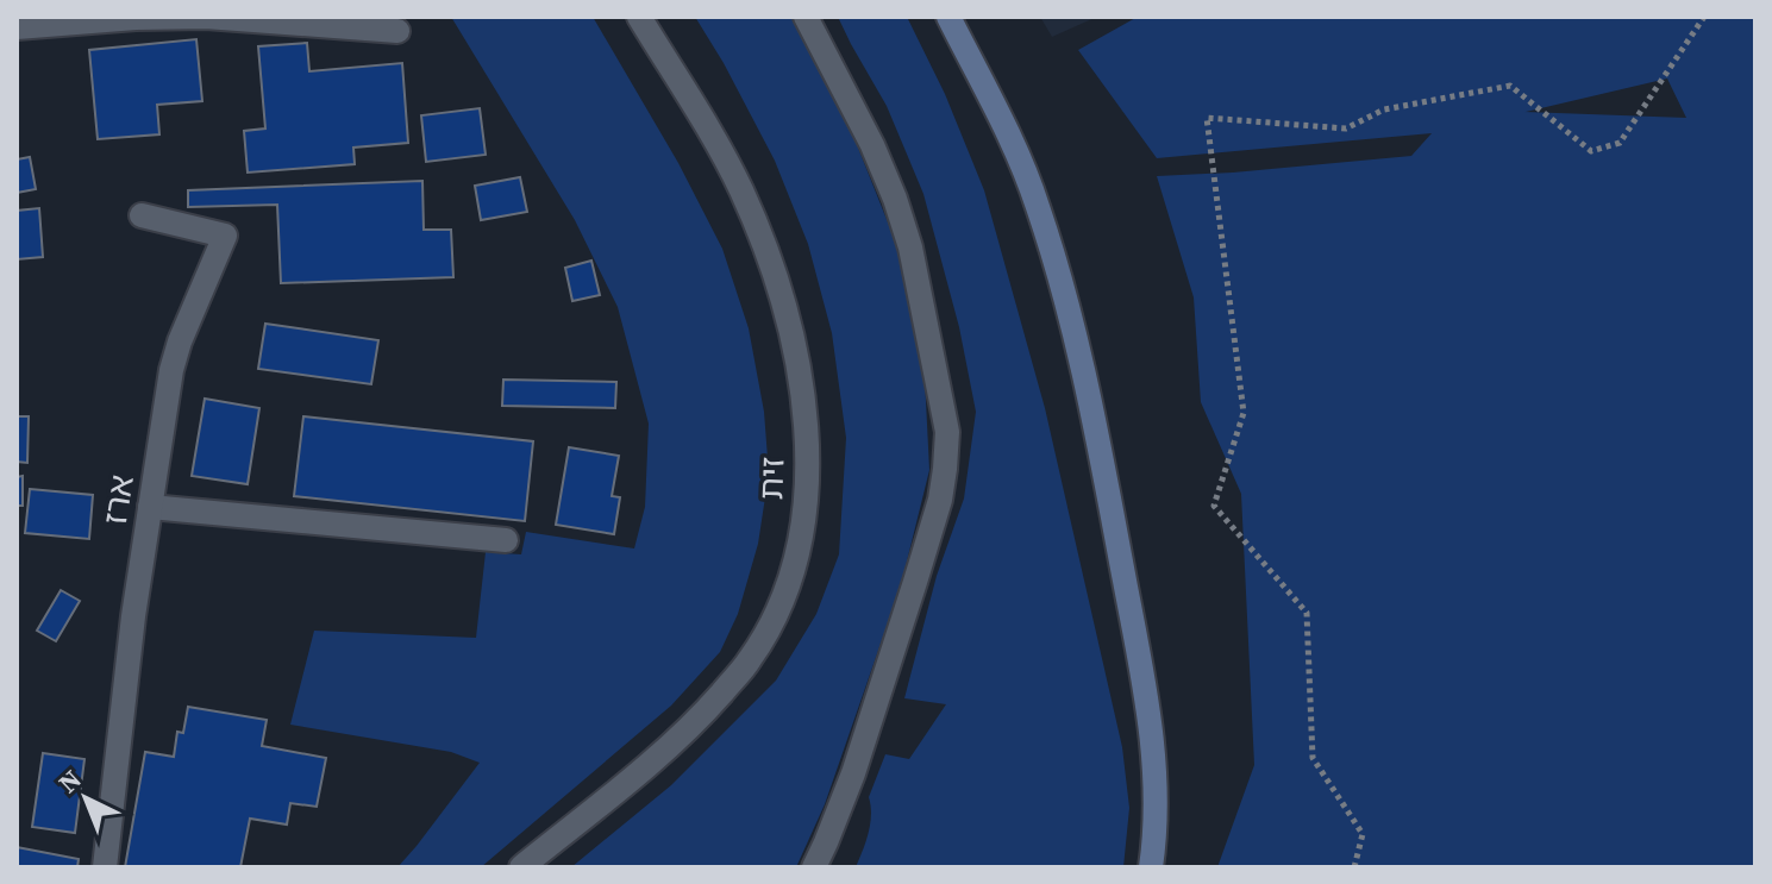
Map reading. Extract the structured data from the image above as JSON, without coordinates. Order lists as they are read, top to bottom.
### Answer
{
  "streets": {
    "street": ["זית", "ארז"]
  },
  "north": "top left"
}
